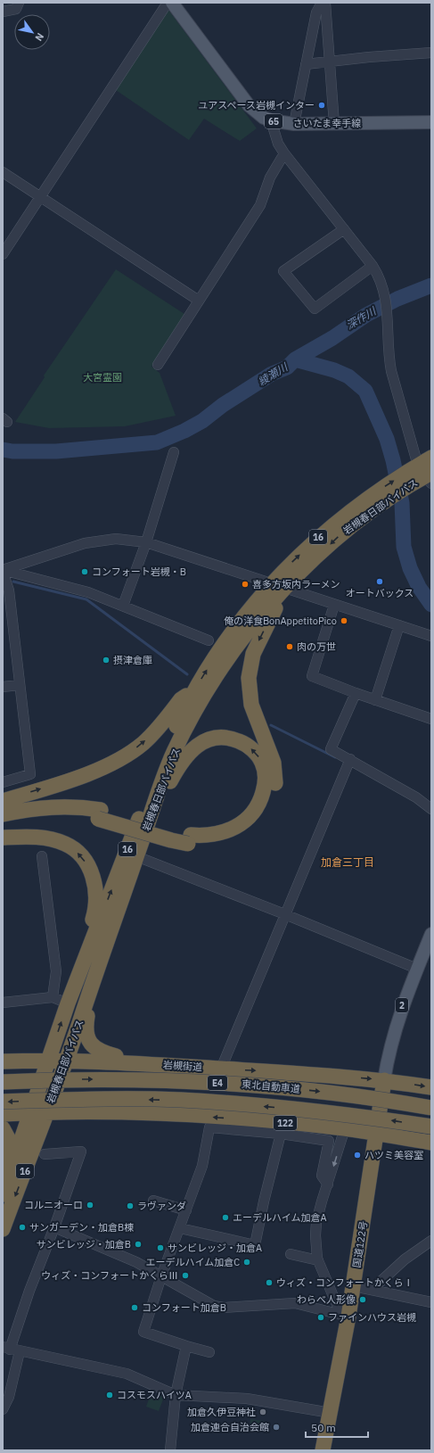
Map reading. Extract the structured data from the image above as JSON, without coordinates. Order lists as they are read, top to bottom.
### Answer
{
  "streets": {
    "highway": [
      "岩槻春日部バイパス",
      "16",
      "岩槻街道",
      "E4",
      "東北自動車道",
      "122",
      "国道122号"
    ],
    "main road": ["65", "さいたま幸手線", "2"]
  },
  "crossings": [
    ["岩槻春日部バイパス", "岩槻街道"],
    ["岩槻春日部バイパス", "122"],
    ["2", "岩槻街道"],
    ["2", "国道122号"],
    ["岩槻街道", "国道122号"],
    ["122", "国道122号"]
  ],
  "districts": ["加倉三丁目"],
  "water": ["深作川", "綾瀬川"],
  "parks": ["大宮霊園"],
  "places": [
    "ユアスペース岩槻インター",
    "コンフォート岩槻・B",
    "オートバックス",
    "喜多方坂内ラーメン",
    "俺の洋食BonAppetitoPico",
    "肉の万世",
    "摂津倉庫",
    "ハツミ美容室",
    "コルニオーロ",
    "ラヴァンダ",
    "エーデルハイム加倉A",
    "サンガーデン・加倉B棟",
    "サンビレッジ・加倉B",
    "サンビレッジ・加倉A",
    "エーデルハイム加倉C",
    "ウィズ・コンフォートかくらⅢ",
    "ウィズ・コンフォートかくらⅠ",
    "わらべ人形像",
    "コンフォート加倉B",
    "ファインハウス岩槻",
    "コスモスハイツA",
    "加倉久伊豆神社",
    "加倉連合自治会館"
  ],
  "scale_bar": "50 m",
  "north": "bottom right"
}
